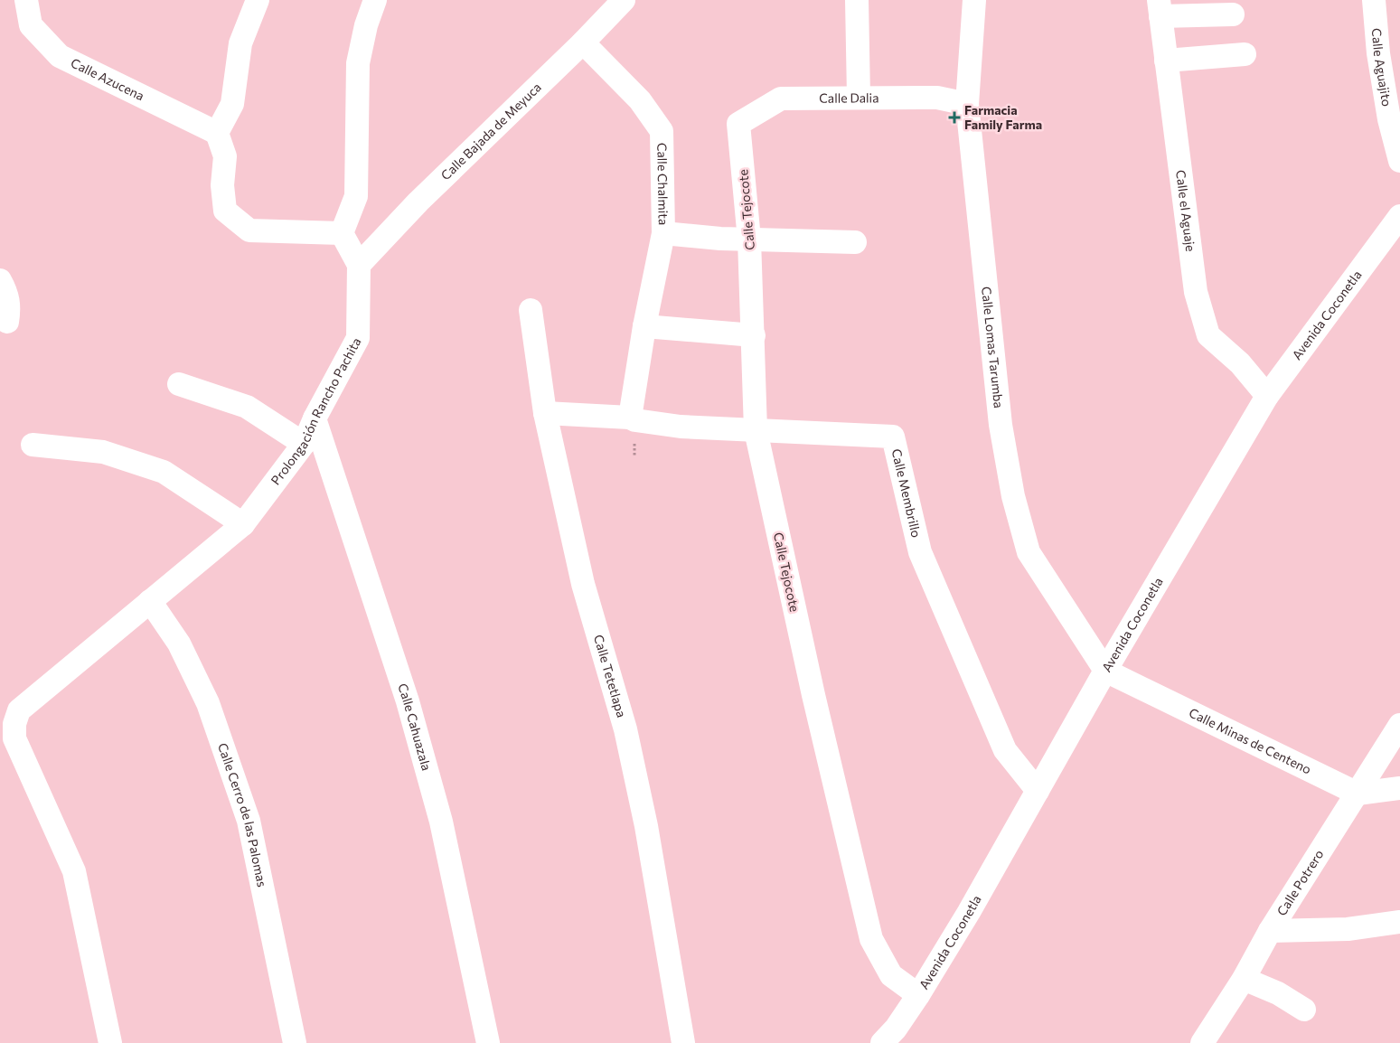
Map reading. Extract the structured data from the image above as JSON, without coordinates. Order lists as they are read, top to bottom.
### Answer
{
  "streets": {
    "street": [
      "Calle Aguajito",
      "Calle Azucena",
      "Calle Dalia",
      "Calle Bajada de Meyuca",
      "Calle Chalmita",
      "Calle Tejocote",
      "Calle el Aguaje",
      "Avenida Coconetla",
      "Calle Lomas Tarumba",
      "Prolongación Rancho Pachita",
      "Calle Membrillo",
      "Calle Tetetlapa",
      "Calle Cahuazala",
      "Calle Minas de Centeno",
      "Calle Cerro de las Palomas",
      "Calle Potrero"
    ]
  },
  "crossings": [
    ["Calle Dalia", "Calle Tejocote"],
    ["Calle Dalia", "Calle Lomas Tarumba"],
    ["Calle Bajada de Meyuca", "Calle Chalmita"],
    ["Calle Bajada de Meyuca", "Prolongación Rancho Pachita"],
    ["Calle Chalmita", "Calle Membrillo"],
    ["Calle Tejocote", "Avenida Coconetla"],
    ["Calle Tejocote", "Calle Membrillo"],
    ["Calle el Aguaje", "Avenida Coconetla"],
    ["Avenida Coconetla", "Calle Lomas Tarumba"],
    ["Avenida Coconetla", "Calle Membrillo"],
    ["Avenida Coconetla", "Calle Minas de Centeno"],
    ["Calle Lomas Tarumba", "Calle Minas de Centeno"],
    ["Prolongación Rancho Pachita", "Calle Cahuazala"],
    ["Prolongación Rancho Pachita", "Calle Cerro de las Palomas"],
    ["Calle Membrillo", "Calle Tetetlapa"],
    ["Calle Minas de Centeno", "Calle Potrero"]
  ],
  "places": {
    "health": ["Farmacia Family Farma"]
  }
}
